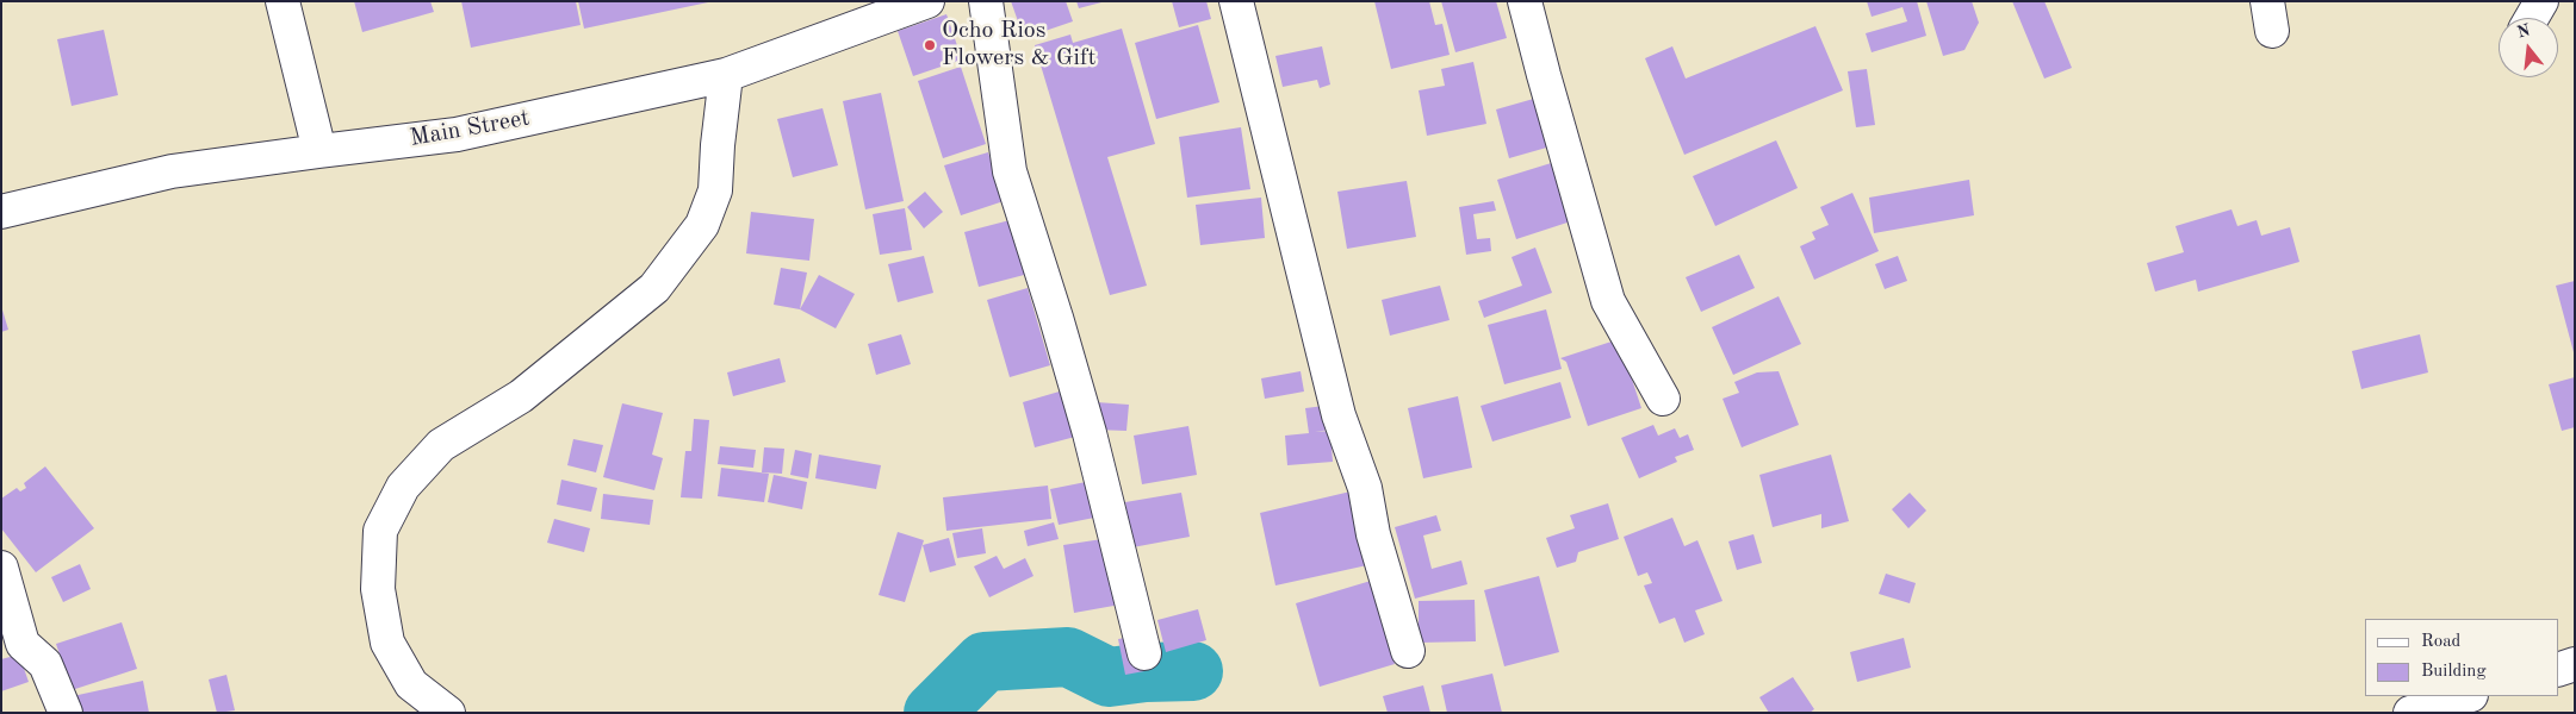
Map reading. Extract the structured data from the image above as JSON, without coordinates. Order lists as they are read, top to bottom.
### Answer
{
  "streets": {
    "street": ["Main Street"]
  },
  "places": ["Ocho Rios Flowers & Gift"],
  "legend": ["Road", "Building"],
  "north": "top"
}
